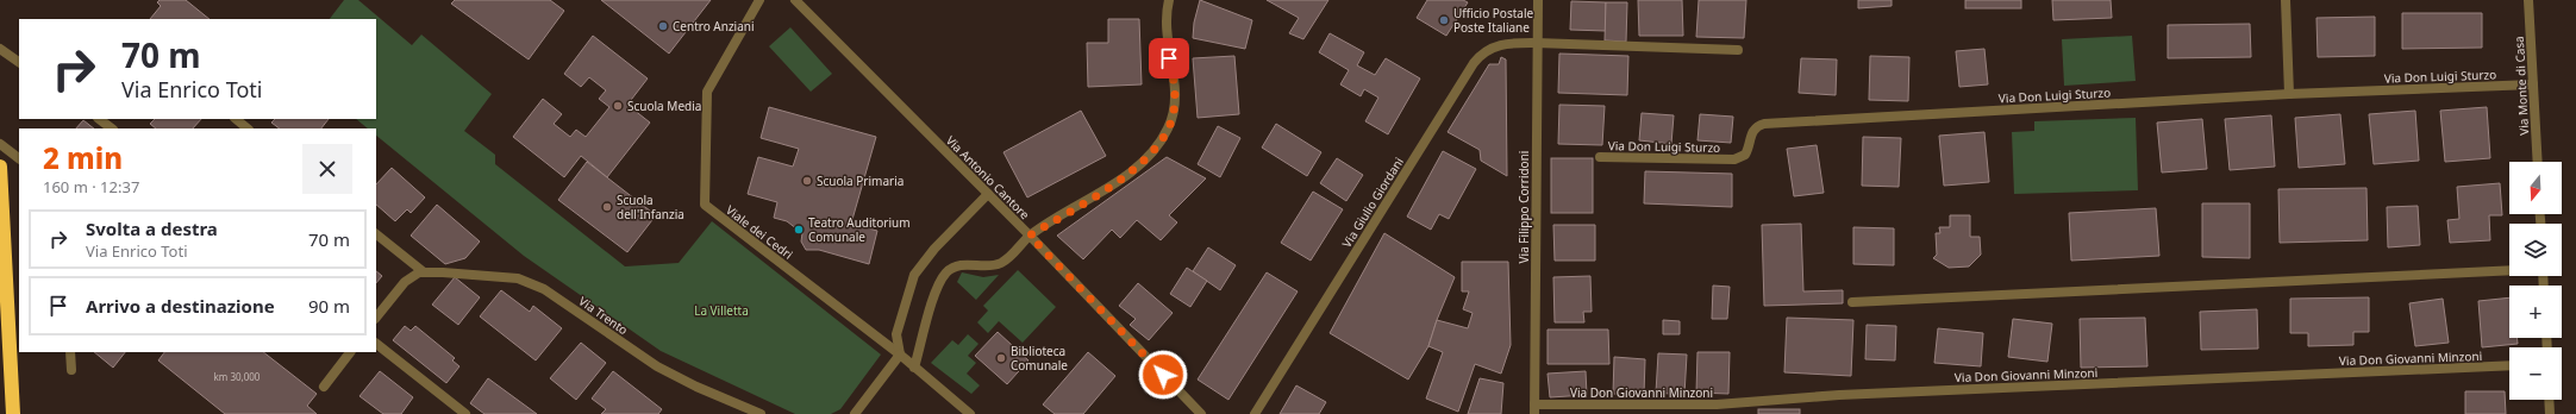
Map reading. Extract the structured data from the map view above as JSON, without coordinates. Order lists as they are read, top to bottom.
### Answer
{
  "streets": {
    "street": [
      "Via Don Luigi Sturzo",
      "Via Monte di Casa",
      "Via Antonio Cantore",
      "Via Giulio Giordani",
      "Via Filippo Corridoni",
      "Viale dei Cedri",
      "Via Trento",
      "Via Don Giovanni Minzoni"
    ]
  },
  "crossings": [
    ["Via Don Luigi Sturzo", "Via Monte di Casa"],
    ["Via Giulio Giordani", "Via Filippo Corridoni"],
    ["Via Filippo Corridoni", "Via Don Giovanni Minzoni"]
  ],
  "parks": ["La Villetta"],
  "places": [
    "Ufficio Postale Poste Italiane",
    "Centro Anziani",
    "Scuola Media",
    "Scuola Primaria",
    "Scuola dell'Infanzia",
    "Teatro Auditorium Comunale",
    "Biblioteca Comunale"
  ],
  "house_numbers": ["km 30,000"],
  "north": "bottom",
  "page": {
    "turn": ["70 m", "Via Enrico Toti"],
    "heading": ["2 min", "160 m · 12:37"],
    "map_buttons": ["+", "−"],
    "list": [
      {
        "name": "Svolta a destra",
        "note": "Via Enrico Toti",
        "value": "70 m"
      },
      {
        "name": "Arrivo a destinazione",
        "value": "90 m"
      }
    ]
  }
}
